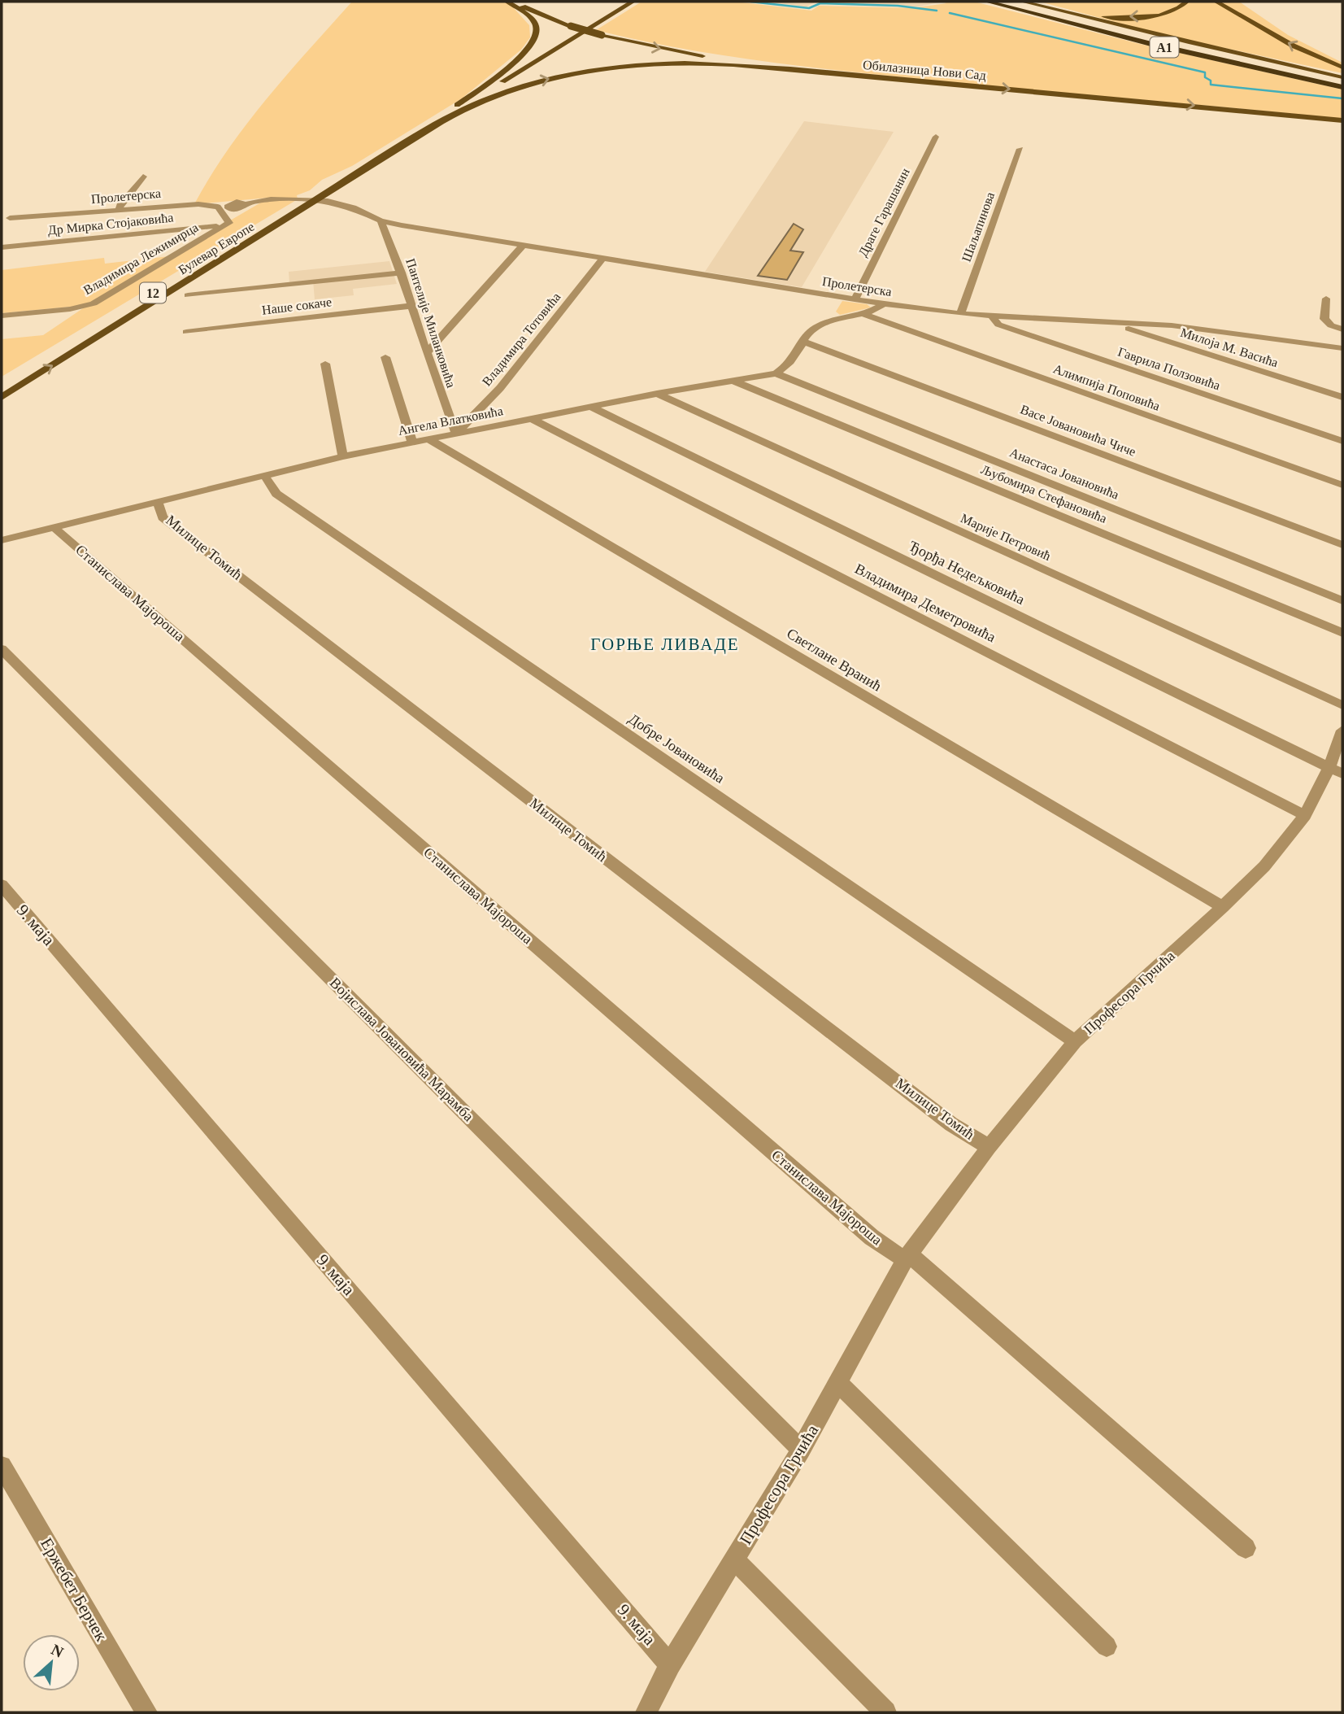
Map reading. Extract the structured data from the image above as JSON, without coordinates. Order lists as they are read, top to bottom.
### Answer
{
  "streets": {
    "highway": ["A1"],
    "main road": ["Обилазница Нови Сад", "Булевар Европе", "12"],
    "street": [
      "Пролетерска",
      "Драге Гарашанин",
      "Др Мирка Стојаковића",
      "Шаљапинова",
      "Владимира Лежимирца",
      "Наше сокаче",
      "Пантелије Миланковића",
      "Владимира Тотовића",
      "Милоја М. Васића",
      "Гаврила Ползовића",
      "Алимпија Поповића",
      "Ангела Влатковића",
      "Васе Јовановића Чиче",
      "Анастаса Јовановића",
      "Љубомира Стефановића",
      "Марије Петровић",
      "Милице Томић",
      "Ђорђа Недељковића",
      "Станислава Мајороша",
      "Владимира Деметровића",
      "Светлане Вранић",
      "Добре Јовановића",
      "9. маја",
      "Професора Грчића",
      "Војислава Јовановића Марамба",
      "Ержебет Берчек"
    ]
  },
  "crossings": [
    ["Пролетерска", "Драге Гарашанин"],
    ["Пролетерска", "Шаљапинова"],
    ["Пролетерска", "Булевар Европе"],
    ["Пролетерска", "Владимира Лежимирца"],
    ["Пролетерска", "Пантелије Миланковића"],
    ["Пролетерска", "Владимира Тотовића"],
    ["Пролетерска", "Милоја М. Васића"],
    ["Пролетерска", "Гаврила Ползовића"],
    ["Пролетерска", "Ангела Влатковића"],
    ["Др Мирка Стојаковића", "Владимира Лежимирца"],
    ["Наше сокаче", "Пантелије Миланковића"],
    ["Пантелије Миланковића", "Владимира Тотовића"],
    ["Пантелије Миланковића", "Ангела Влатковића"],
    ["Владимира Тотовића", "Ангела Влатковића"],
    ["Алимпија Поповића", "Ангела Влатковића"],
    ["Ангела Влатковића", "Васе Јовановића Чиче"],
    ["Ангела Влатковића", "Анастаса Јовановића"],
    ["Ангела Влатковића", "Љубомира Стефановића"],
    ["Ангела Влатковића", "Марије Петровић"],
    ["Ангела Влатковића", "Милице Томић"],
    ["Ангела Влатковића", "Ђорђа Недељковића"],
    ["Ангела Влатковића", "Станислава Мајороша"],
    ["Ангела Влатковића", "Владимира Деметровића"],
    ["Ангела Влатковића", "Светлане Вранић"],
    ["Ангела Влатковића", "Добре Јовановића"],
    ["Милице Томић", "Професора Грчића"],
    ["Ђорђа Недељковића", "Професора Грчића"],
    ["Станислава Мајороша", "Професора Грчића"],
    ["Владимира Деметровића", "Професора Грчића"],
    ["Светлане Вранић", "Професора Грчића"],
    ["Добре Јовановића", "Професора Грчића"],
    ["9. маја", "Професора Грчића"],
    ["Професора Грчића", "Војислава Јовановића Марамба"]
  ],
  "districts": ["ГОРЊЕ ЛИВАДЕ"],
  "north": "top right"
}
